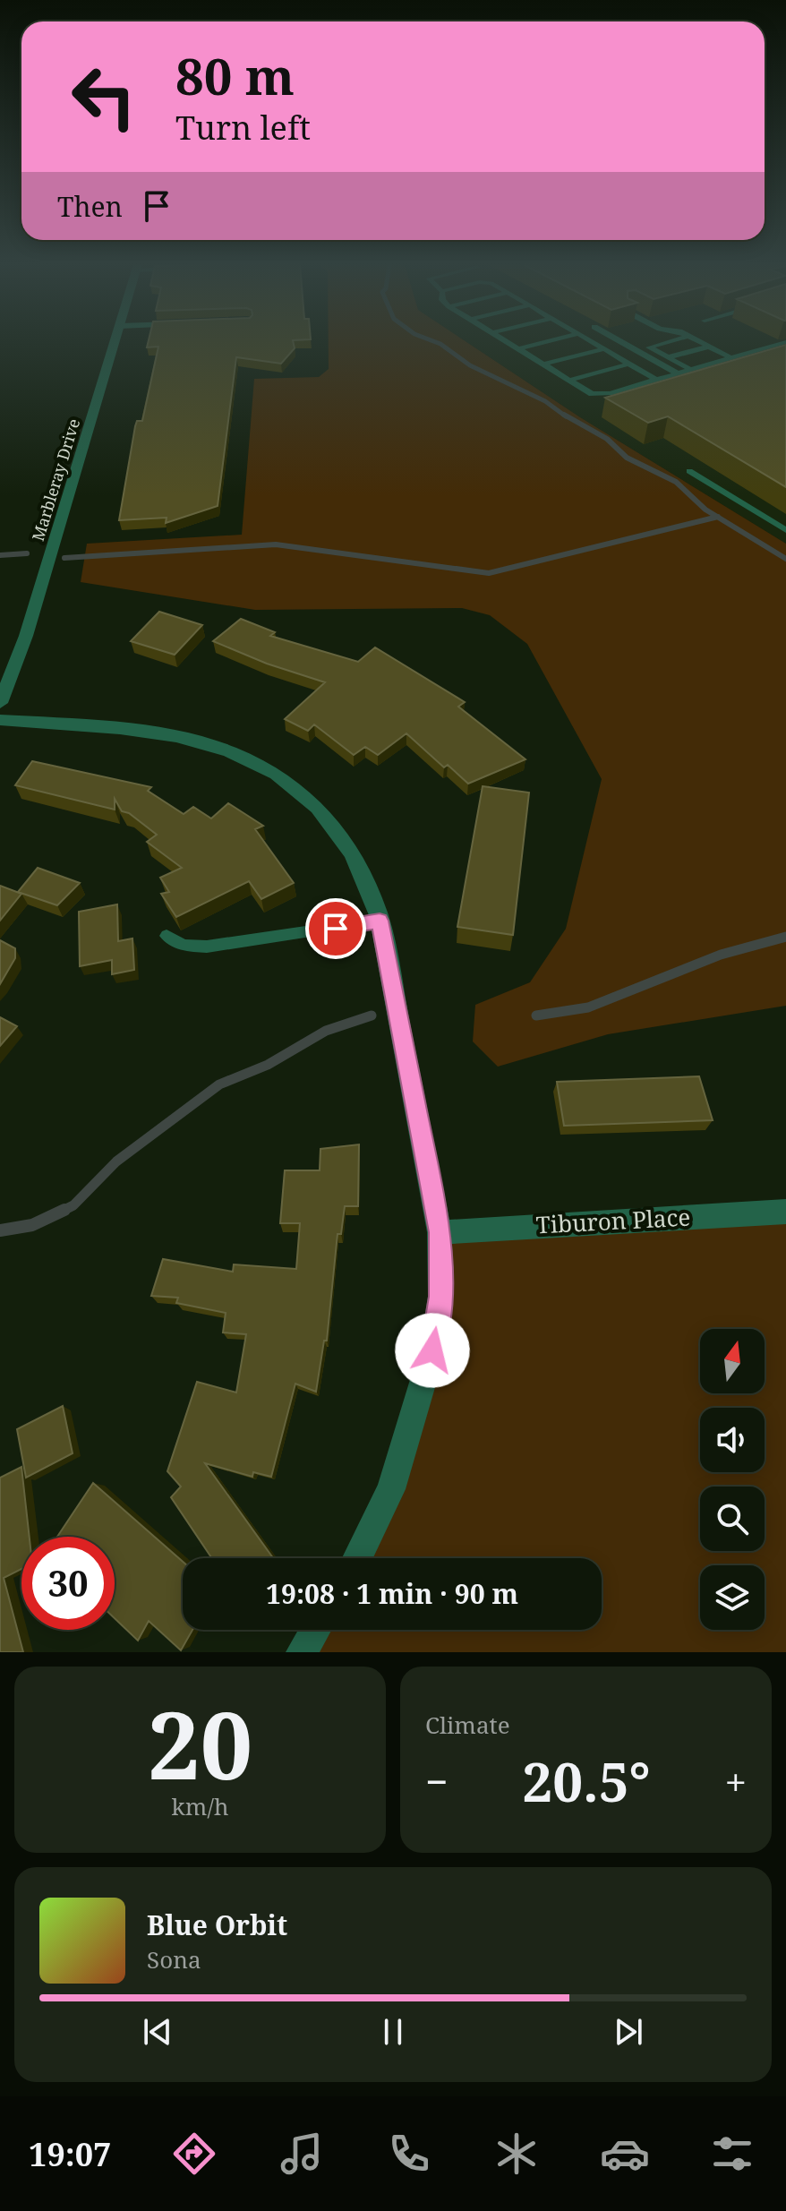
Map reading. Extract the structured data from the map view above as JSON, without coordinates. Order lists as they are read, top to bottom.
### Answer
{
  "streets": {
    "street": ["Marbleray Drive", "Tiburon Place"]
  },
  "north": "top",
  "page": {
    "turn": ["80 m", "Turn left"],
    "then": "Then",
    "limit": "30",
    "trip": "19:08 · 1 min · 90 m",
    "tile": [
      ["20", "km/h"],
      "Climate"
    ],
    "heat": ["−", "20.5°", "+"],
    "song": ["Blue Orbit", "Sona"],
    "tabs": "19:07"
  }
}
